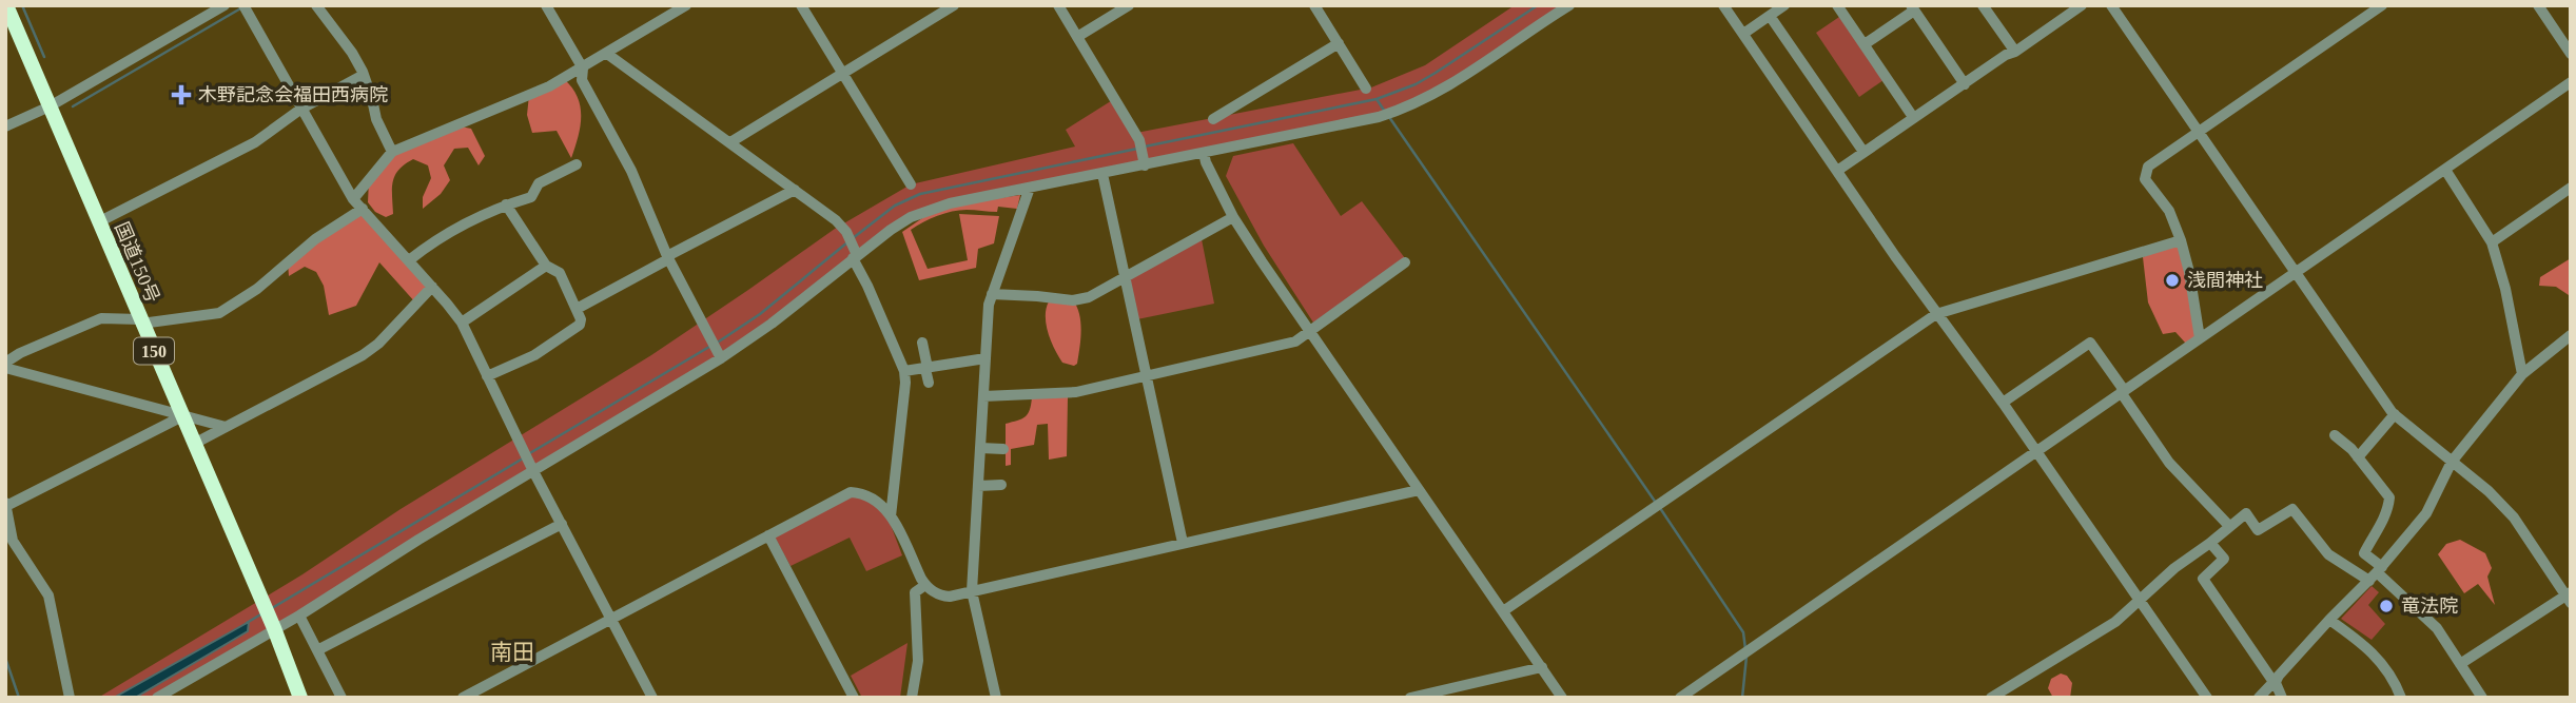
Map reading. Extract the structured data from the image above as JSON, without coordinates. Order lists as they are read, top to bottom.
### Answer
{
  "streets": {
    "highway": ["国道150号", "150"]
  },
  "districts": ["南田"],
  "places": {
    "health": ["木野記念会福田西病院"],
    "other": ["浅間神社", "竜法院"]
  }
}
